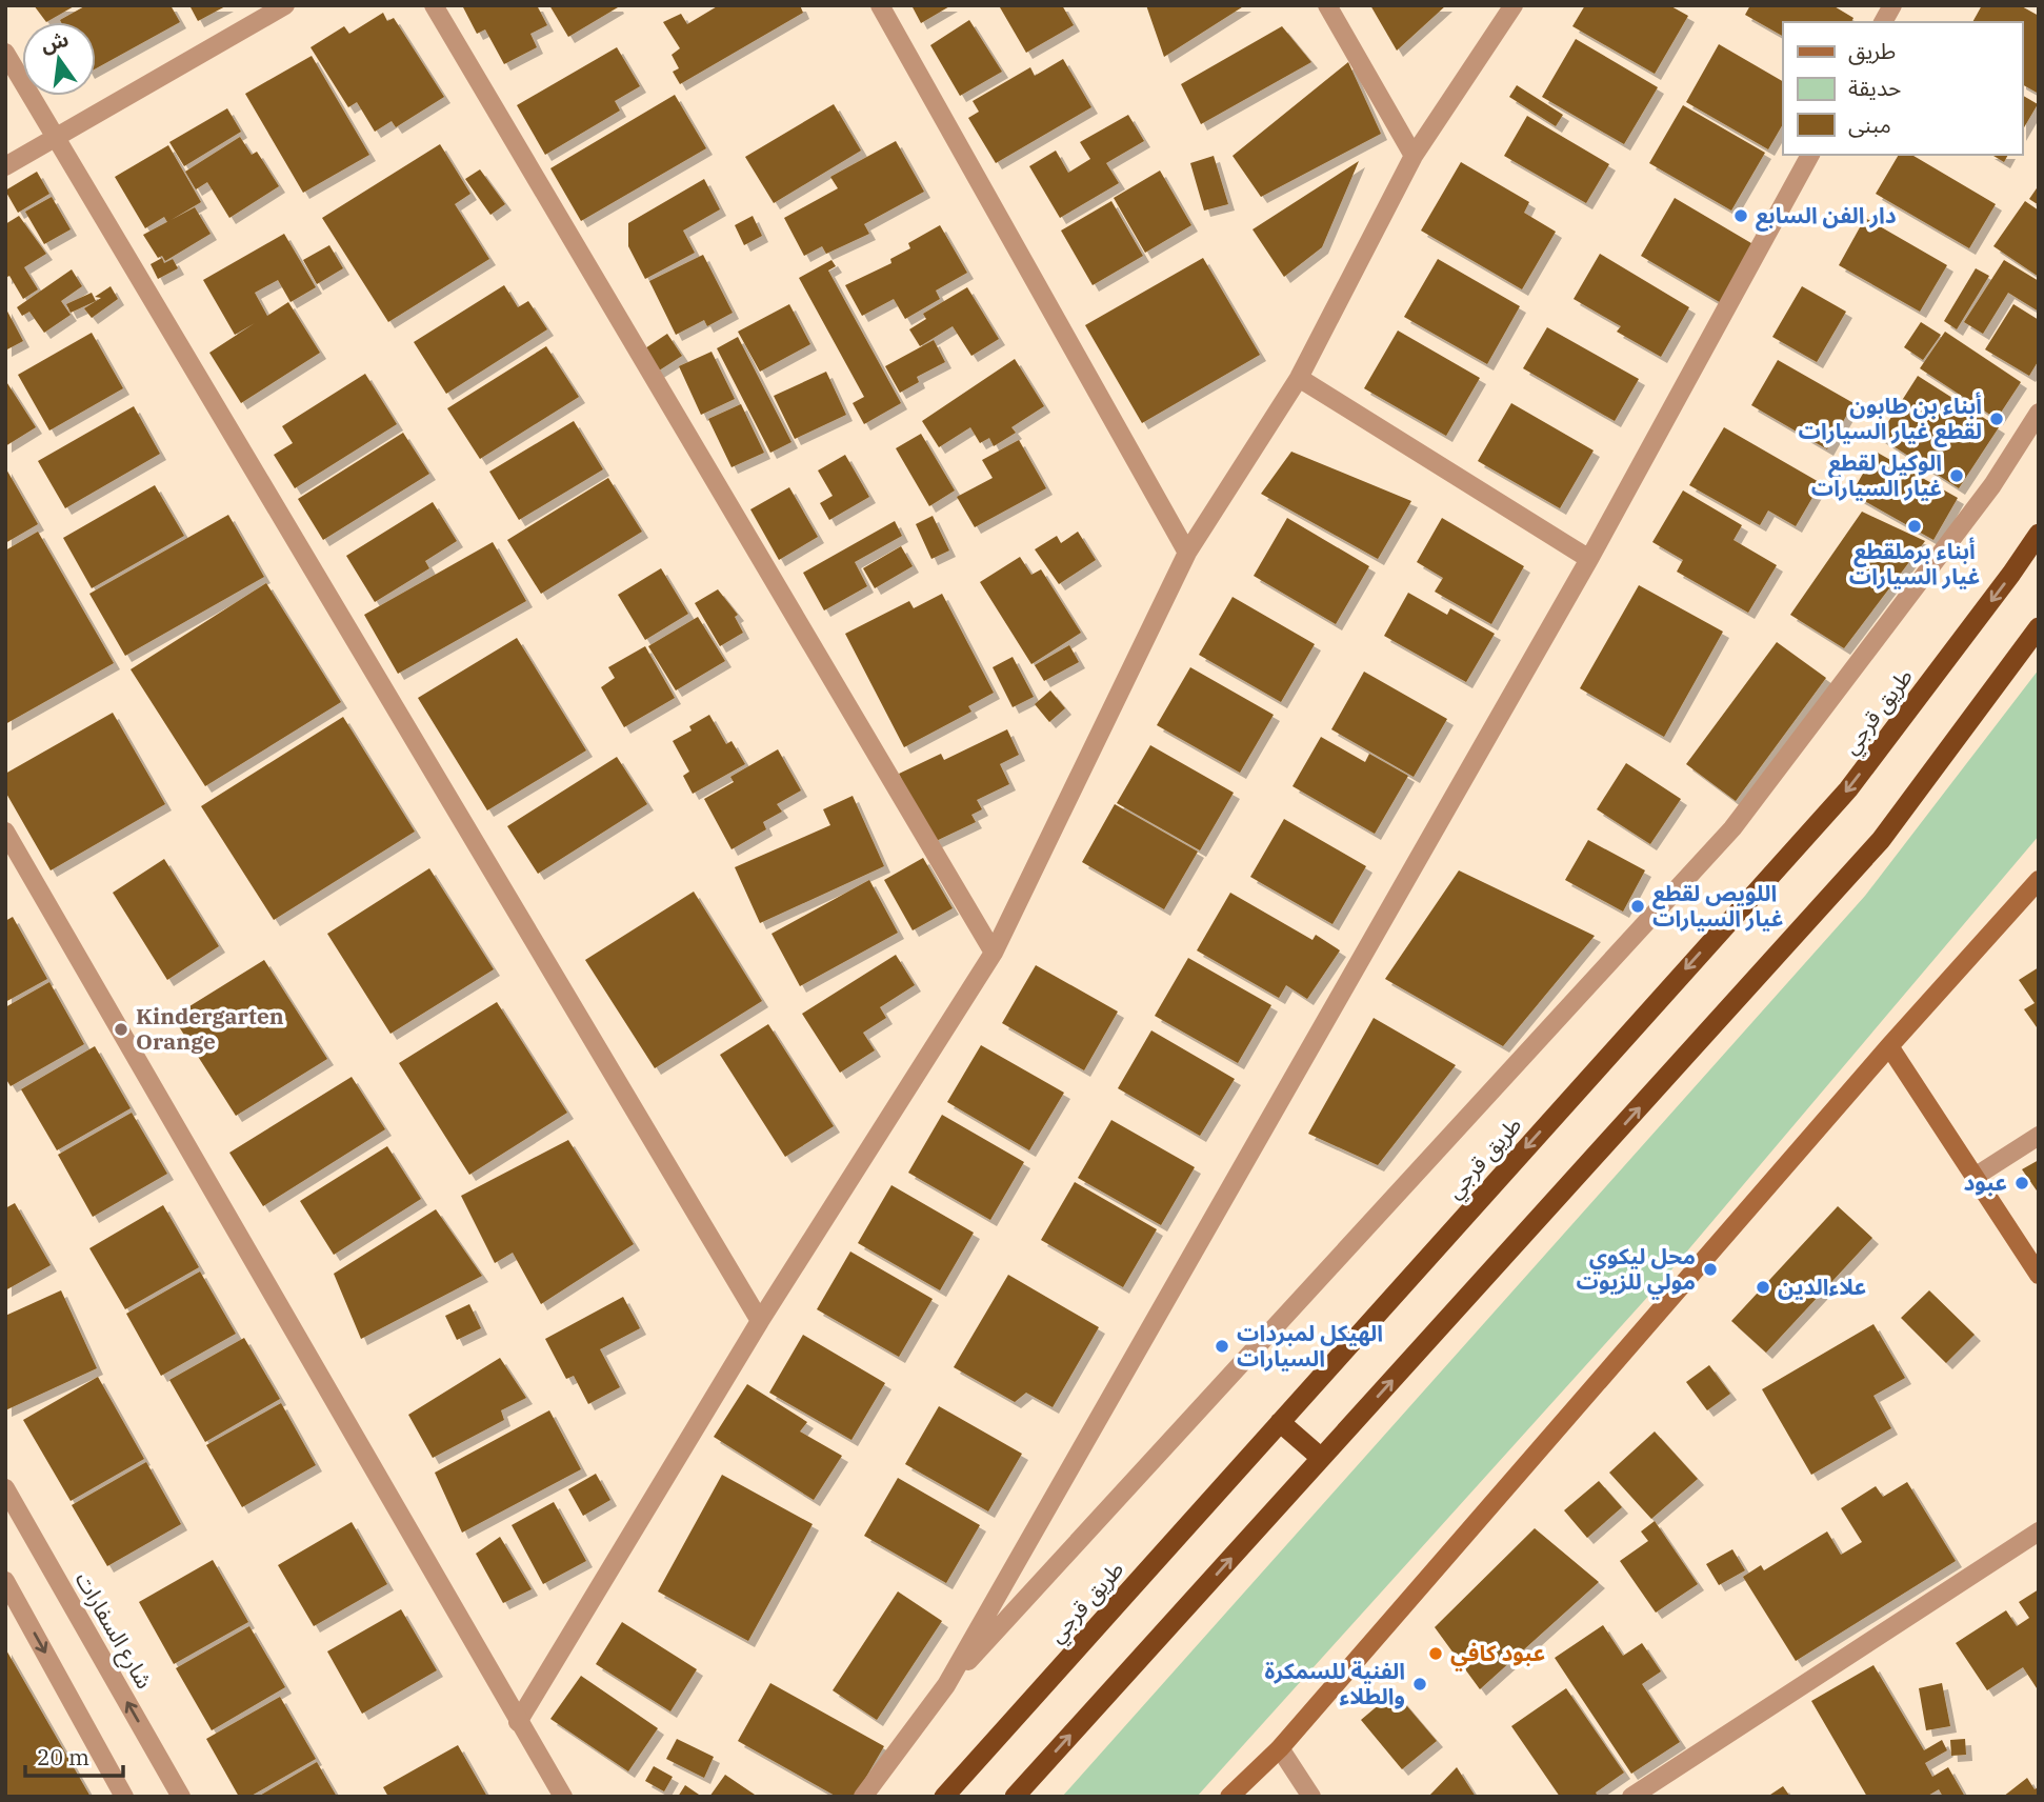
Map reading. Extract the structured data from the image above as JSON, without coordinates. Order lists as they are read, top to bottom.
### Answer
{
  "streets": {
    "highway": ["طريق قرجي"],
    "street": ["شارع السفارات"]
  },
  "places": [
    "دار الفن السابع",
    "أبناء بن طابون لقطع غيار السيارات",
    "الوكيل لقطع غيار السيارات",
    "أبناء برملقطع غيار السيارات",
    "اللويص لقطع غيار السيارات",
    "Kindergarten Orange",
    "عبود",
    "محل ليكوي مولي للزيوت",
    "علاءالدين",
    "الهيكل لمبردات السيارات",
    "عبود كافي",
    "الفنية للسمكرة والطلاء"
  ],
  "legend": ["طريق", "حديقة", "مبنى"],
  "scale_bar": "20 m",
  "north": "top"
}
